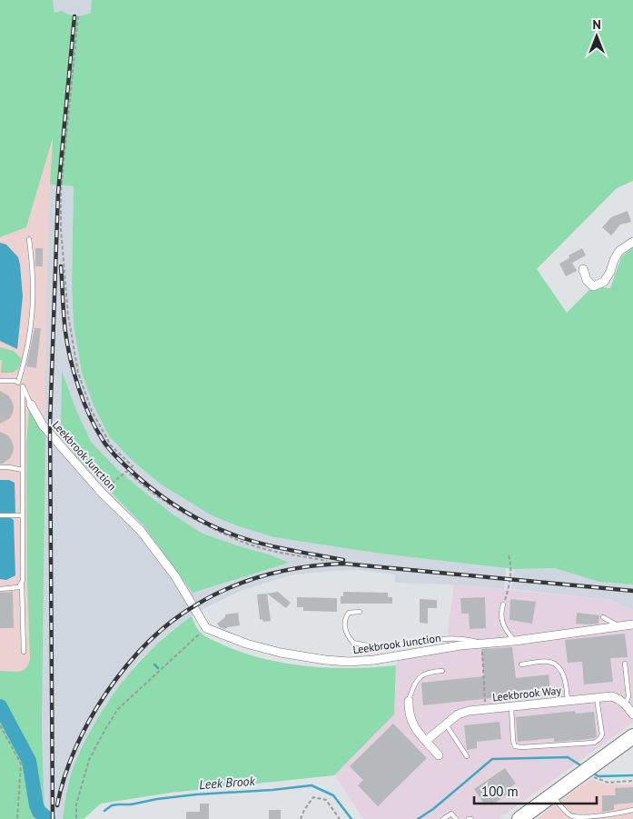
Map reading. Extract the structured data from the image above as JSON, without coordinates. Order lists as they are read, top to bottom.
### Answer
{
  "streets": {
    "street": ["Leekbrook Junction", "Leekbrook Way"]
  },
  "water": ["Leek Brook"],
  "scale_bar": "100 m",
  "north": "top"
}
